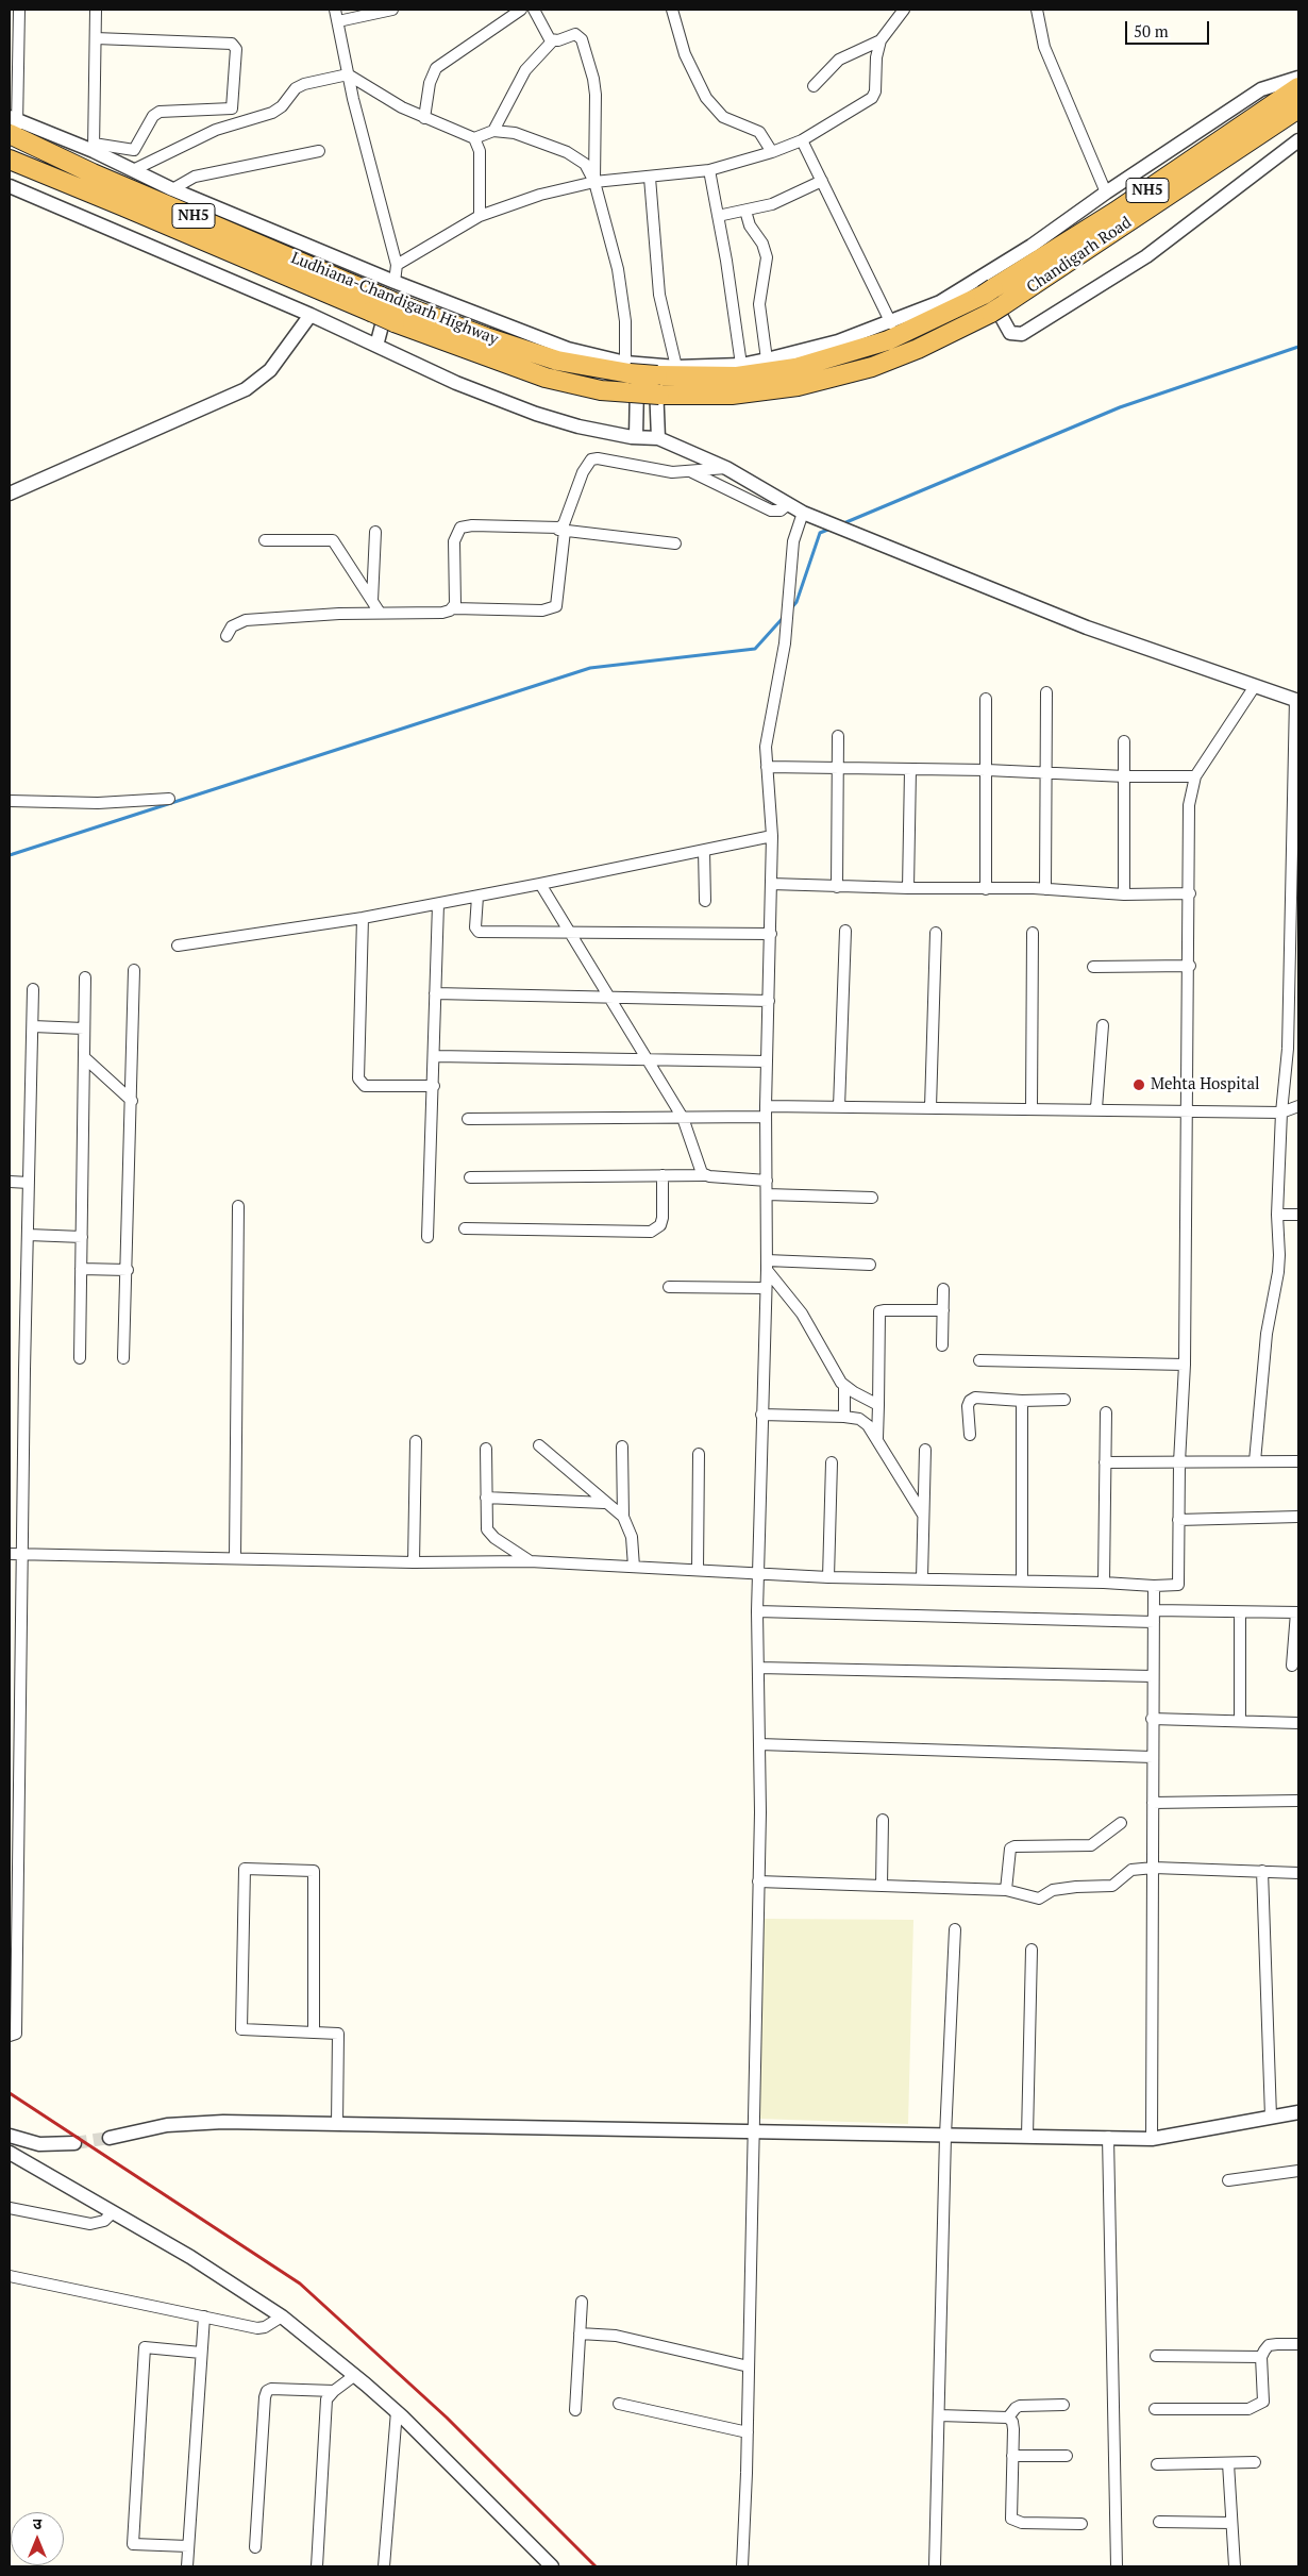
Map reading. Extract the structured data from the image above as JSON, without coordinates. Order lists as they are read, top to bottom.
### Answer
{
  "streets": {
    "highway": ["NH5", "Chandigarh Road", "Ludhiana-Chandigarh Highway"]
  },
  "crossings": [
    ["NH5", "Chandigarh Road"],
    ["NH5", "Ludhiana-Chandigarh Highway"],
    ["Chandigarh Road", "Ludhiana-Chandigarh Highway"]
  ],
  "places": ["Mehta Hospital"],
  "scale_bar": "50 m",
  "north": "top"
}
